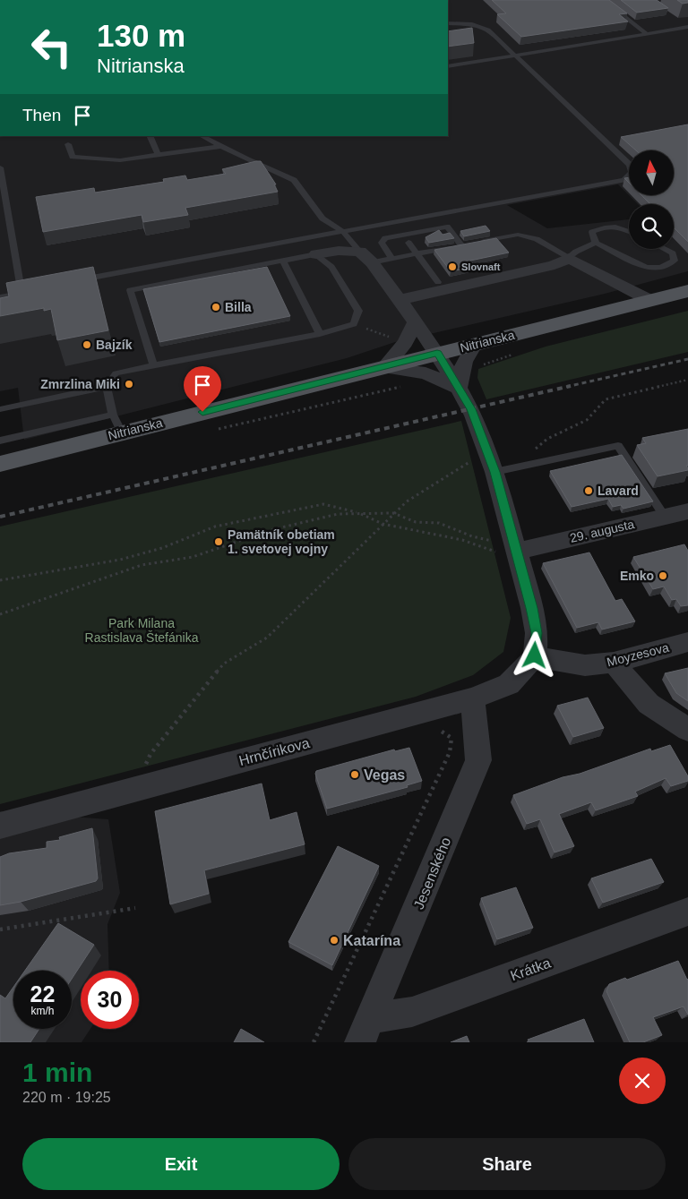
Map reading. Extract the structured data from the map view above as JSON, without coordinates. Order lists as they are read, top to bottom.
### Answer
{
  "streets": {
    "main road": ["Nitrianska"],
    "street": [
      "29. augusta",
      "Moyzesova",
      "Hrnčírikova",
      "Jesenského",
      "Krátka"
    ]
  },
  "crossings": [
    ["Moyzesova", "Hrnčírikova"],
    ["Hrnčírikova", "Jesenského"],
    ["Jesenského", "Krátka"]
  ],
  "parks": ["Park Milana Rastislava Štefánika"],
  "places": [
    "Slovnaft",
    "Billa",
    "Bajzík",
    "Zmrzlina Miki",
    "Lavard",
    "Pamätník obetiam 1. svetovej vojny",
    "Emko",
    "Vegas",
    "Katarína"
  ],
  "north": "top",
  "page": {
    "turn": ["130 m", "Nitrianska"],
    "then": "Then",
    "speed": "22 km/h",
    "limit": "30",
    "heading": ["1 min", "220 m · 19:25"],
    "buttons": ["Exit", "Share"]
  }
}
